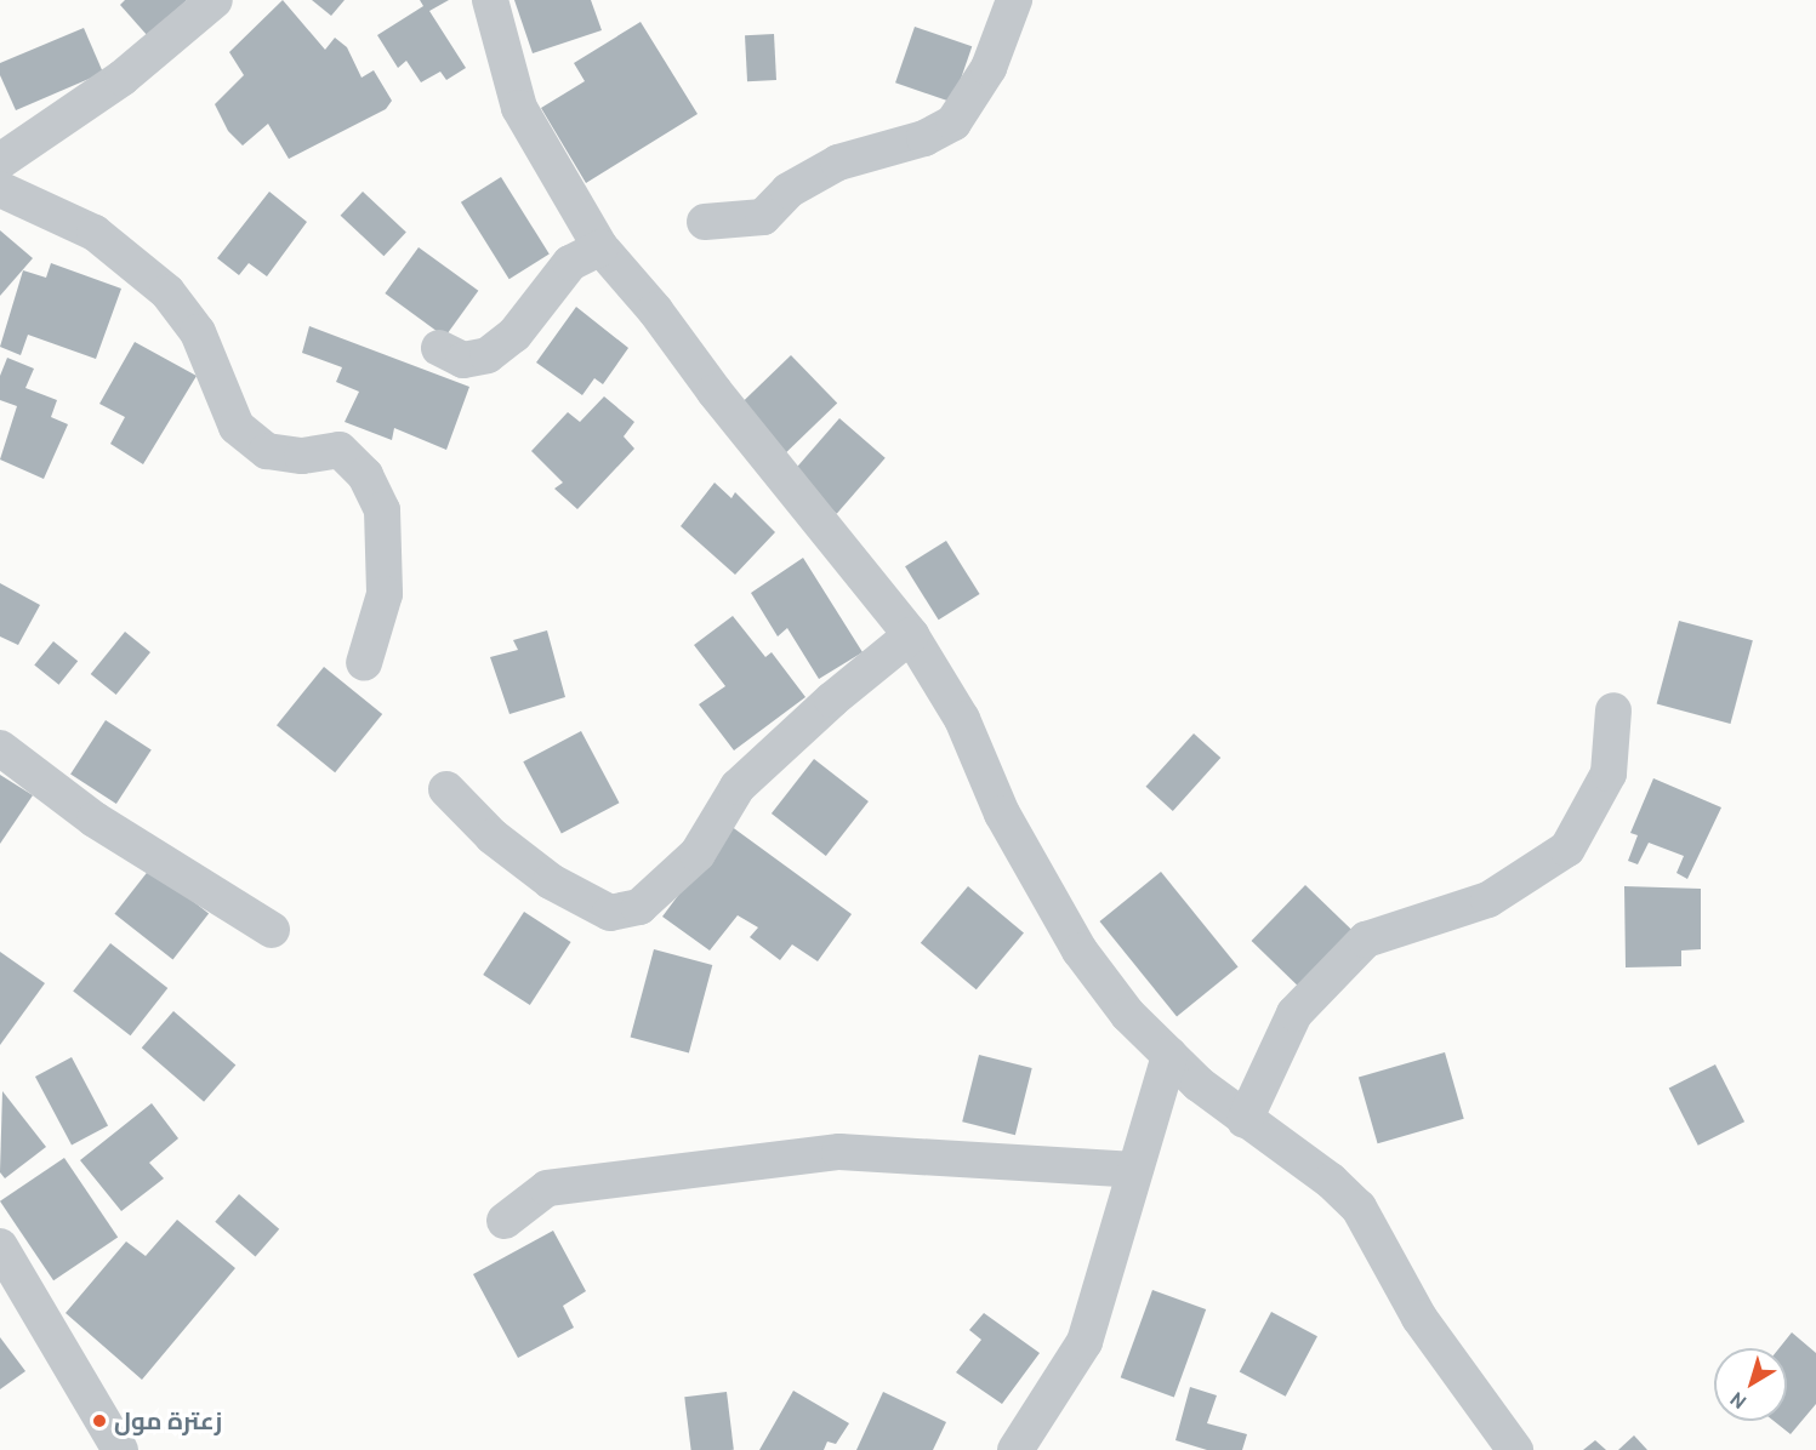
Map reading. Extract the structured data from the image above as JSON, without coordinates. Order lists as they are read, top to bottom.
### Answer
{
  "places": ["زعترة مول"],
  "north": "bottom left"
}
